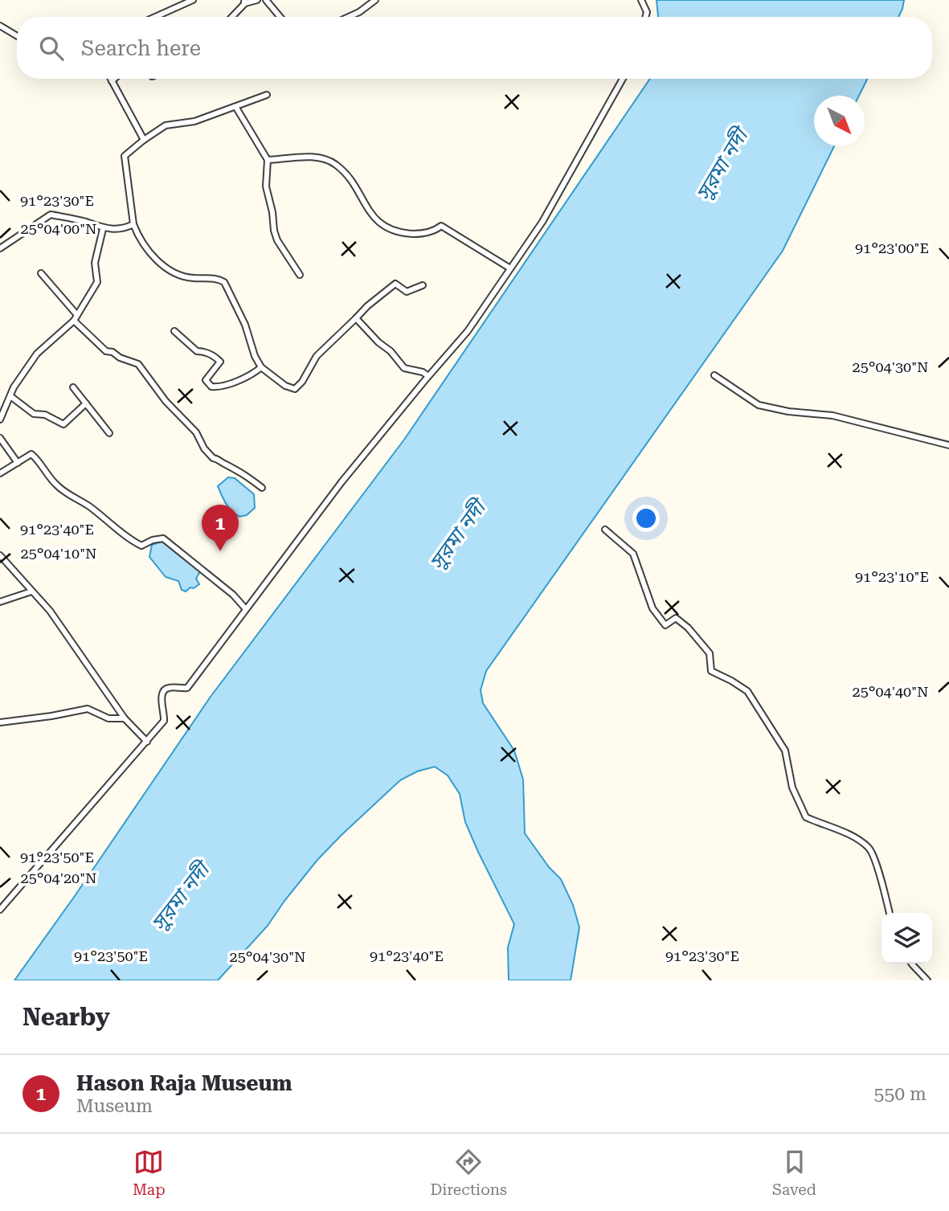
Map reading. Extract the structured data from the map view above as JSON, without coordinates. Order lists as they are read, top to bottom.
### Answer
{
  "water": ["সুরমা নদী"],
  "north": "bottom right",
  "page": {
    "search": "Search here",
    "pins": "1",
    "heading": "Nearby",
    "list": [
      {
        "mark": "1",
        "name": "Hason Raja Museum",
        "note": "Museum",
        "value": "550 m"
      }
    ],
    "nav": ["Map", "Directions", "Saved"]
  },
  "coordinates": [
    "91°23'30\"E",
    "25°04'00\"N",
    "91°23'00\"E",
    "25°04'30\"N",
    "91°23'40\"E",
    "25°04'10\"N",
    "91°23'10\"E",
    "25°04'40\"N",
    "91°23'50\"E",
    "25°04'20\"N"
  ]
}
